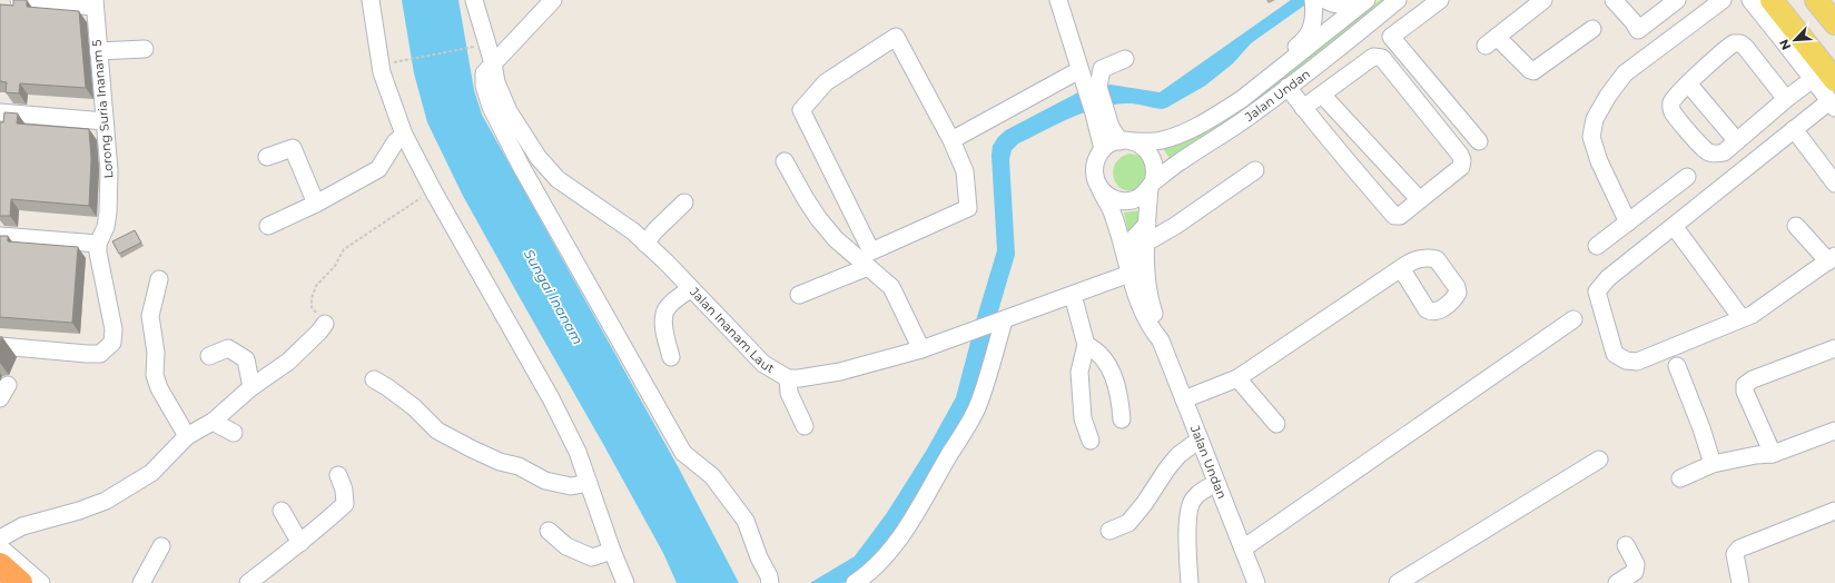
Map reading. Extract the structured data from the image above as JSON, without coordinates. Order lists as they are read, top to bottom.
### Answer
{
  "streets": {
    "street": ["Jalan Undan", "Lorong Suria Inanam 5", "Jalan Inanam Laut"]
  },
  "crossings": [
    ["Jalan Undan", "Jalan Inanam Laut"]
  ],
  "water": ["Sungai Inanam"],
  "north": "bottom left"
}
